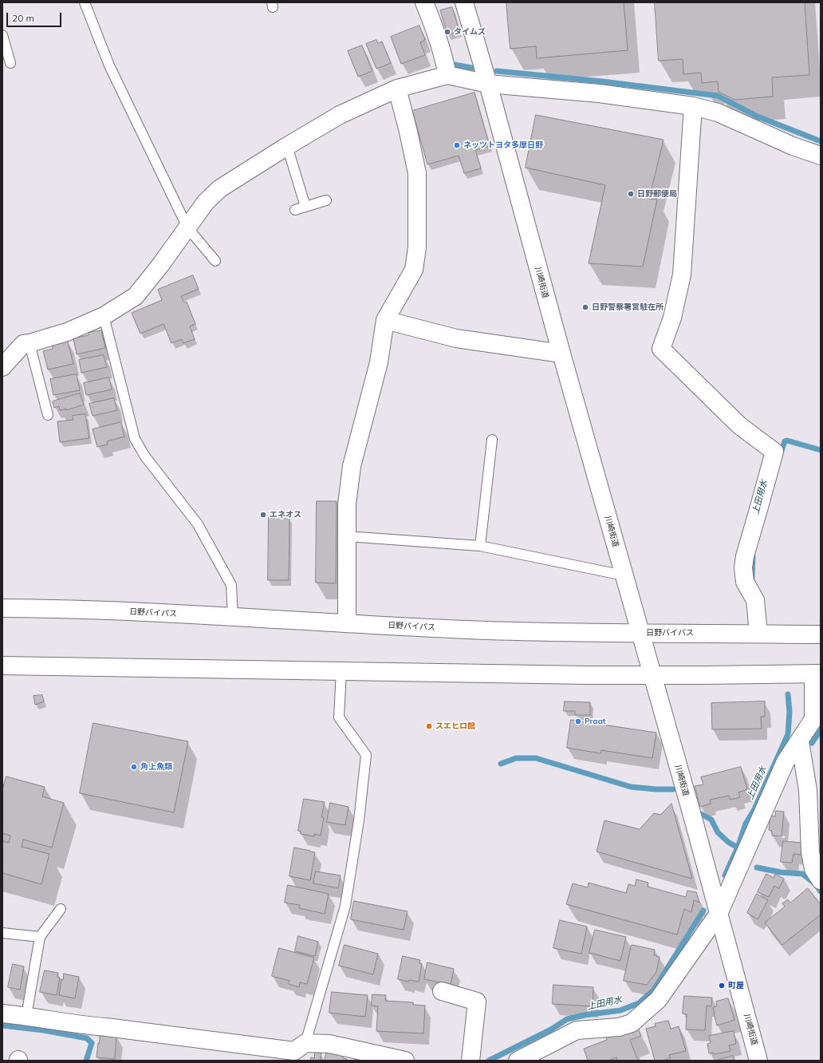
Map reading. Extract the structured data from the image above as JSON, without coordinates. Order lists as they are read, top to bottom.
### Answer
{
  "streets": {
    "main road": ["川崎街道", "日野バイパス"]
  },
  "crossings": [
    ["川崎街道", "日野バイパス"]
  ],
  "water": ["上田用水"],
  "places": [
    "タイムズ",
    "ネッツトヨタ多摩日野",
    "日野郵便局",
    "日野警察署宮駐在所",
    "エネオス",
    "Praat",
    "スエヒロ館",
    "角上魚類",
    "町屋"
  ],
  "scale_bar": "20 m"
}
